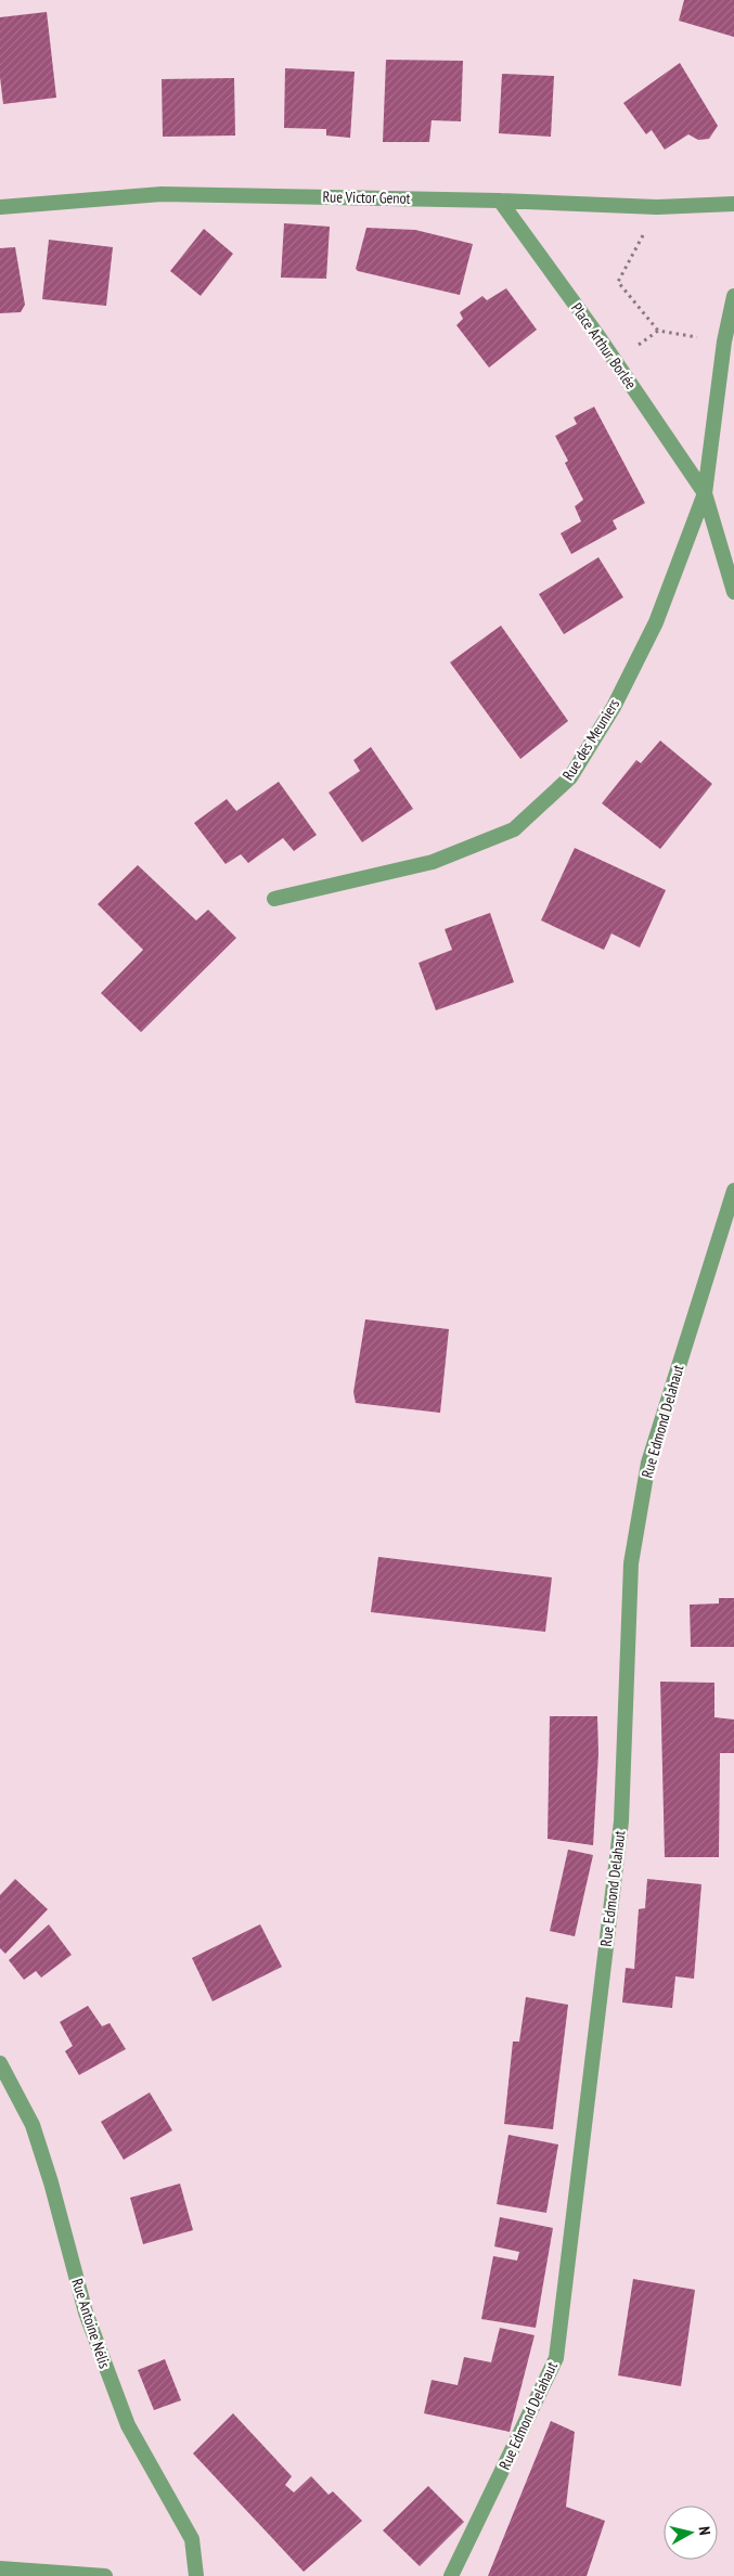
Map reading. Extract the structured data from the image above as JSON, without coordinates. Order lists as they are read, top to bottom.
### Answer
{
  "streets": {
    "street": [
      "Rue Victor Genot",
      "Place Arthur Borlée",
      "Rue des Meuniers",
      "Rue Edmond Delahaut",
      "Rue Antoine Nélis"
    ]
  },
  "crossings": [
    ["Rue Victor Genot", "Place Arthur Borlée"],
    ["Place Arthur Borlée", "Rue des Meuniers"]
  ],
  "north": "right"
}
